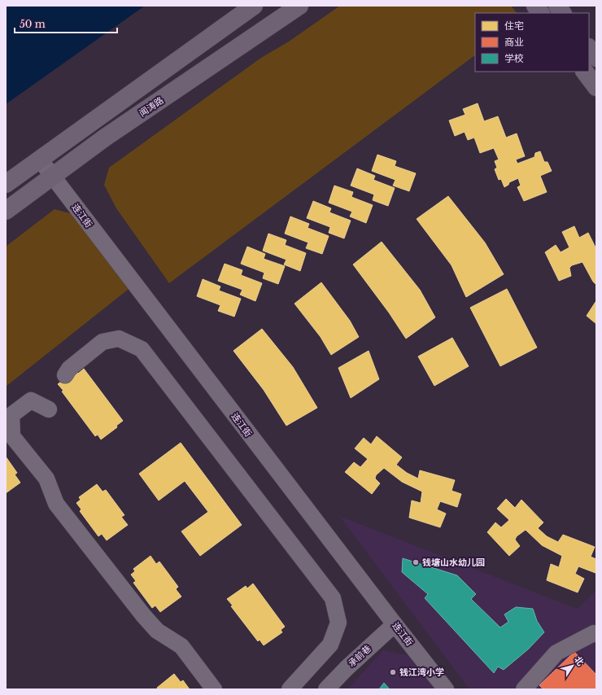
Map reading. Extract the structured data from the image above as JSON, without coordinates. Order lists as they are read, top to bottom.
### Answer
{
  "streets": {
    "main road": ["闻涛路"],
    "street": ["连江街", "承前巷"]
  },
  "crossings": [
    ["闻涛路", "连江街"],
    ["连江街", "承前巷"]
  ],
  "places": ["钱塘山水幼儿园", "钱江湾小学"],
  "legend": ["住宅", "商业", "学校"],
  "scale_bar": "50 m",
  "north": "top right"
}
